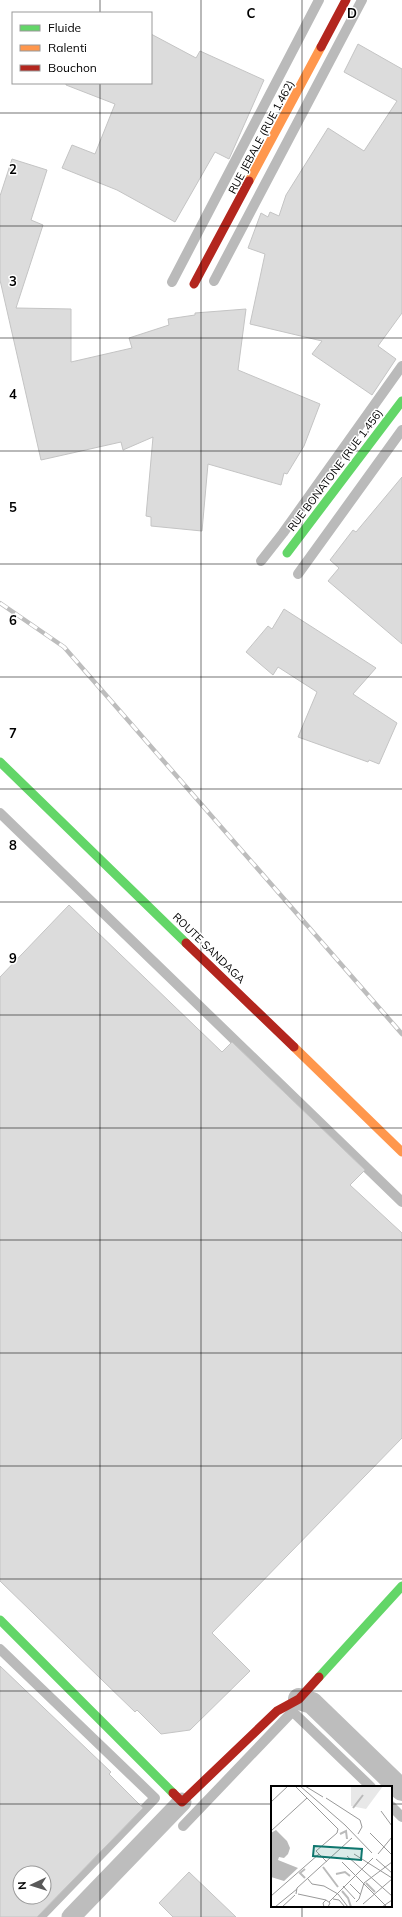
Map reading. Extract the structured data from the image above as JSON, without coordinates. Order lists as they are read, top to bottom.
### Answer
{
  "streets": {
    "street": ["RUE JEBALE (RUE 1.462)", "RUE BONATONE (RUE 1.456)", "ROUTE SANDAGA"]
  },
  "legend": ["Fluide", "Ralenti", "Bouchon"],
  "north": "left",
  "grid": {
    "columns": ["C", "D"],
    "rows": [
      "2",
      "3",
      "4",
      "5",
      "6",
      "7",
      "8",
      "9"
    ]
  }
}
